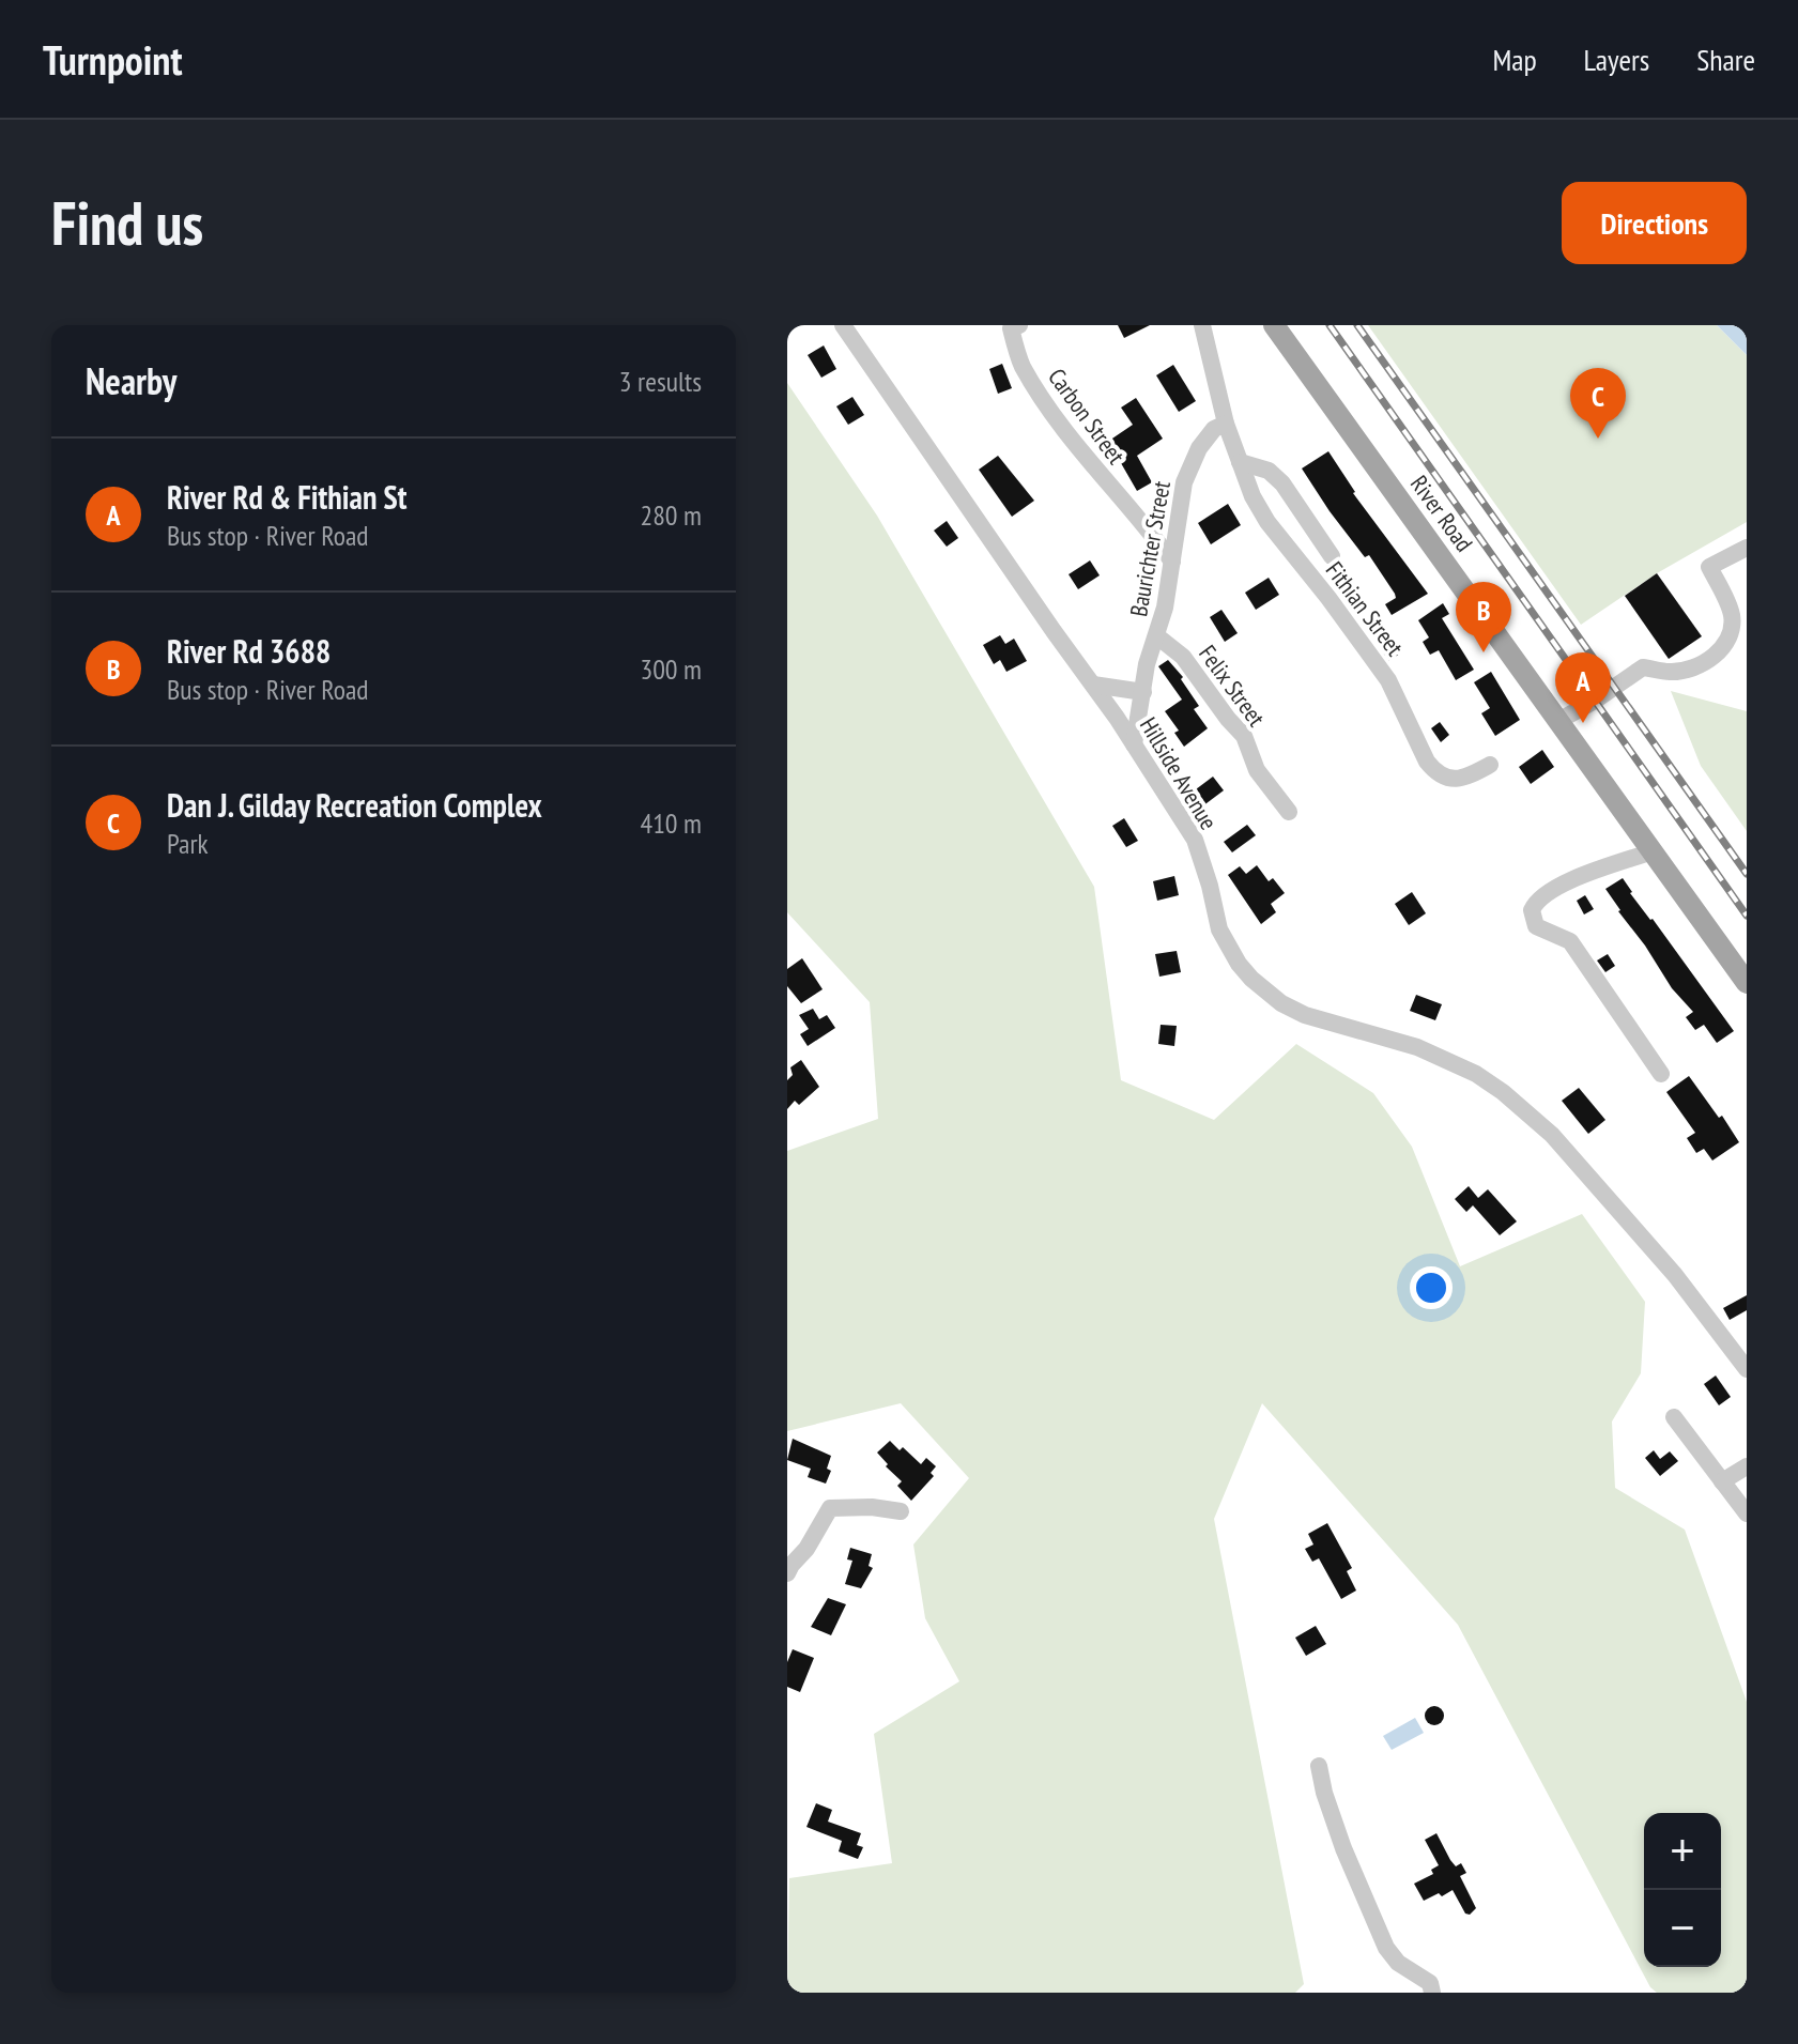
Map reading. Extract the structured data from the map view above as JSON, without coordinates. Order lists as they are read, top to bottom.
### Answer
{
  "streets": {
    "main road": ["River Road"],
    "street": [
      "Carbon Street",
      "Baurichter Street",
      "Fithian Street",
      "Felix Street",
      "Hillside Avenue"
    ]
  },
  "crossings": [
    ["Carbon Street", "Baurichter Street"],
    ["Baurichter Street", "Fithian Street"],
    ["Baurichter Street", "Felix Street"],
    ["Baurichter Street", "Hillside Avenue"]
  ],
  "page": {
    "header": "Turnpoint",
    "nav": ["Map", "Layers", "Share"],
    "buttons": "Directions",
    "title": "Find us",
    "heading": ["Nearby", "3 results"],
    "pins": ["C", "B", "A"],
    "list": [
      {
        "mark": "A",
        "name": "River Rd & Fithian St",
        "note": "Bus stop · River Road",
        "value": "280 m"
      },
      {
        "mark": "B",
        "name": "River Rd 3688",
        "note": "Bus stop · River Road",
        "value": "300 m"
      },
      {
        "mark": "C",
        "name": "Dan J. Gilday Recreation Complex",
        "note": "Park",
        "value": "410 m"
      }
    ],
    "map_buttons": ["+", "−"]
  }
}
